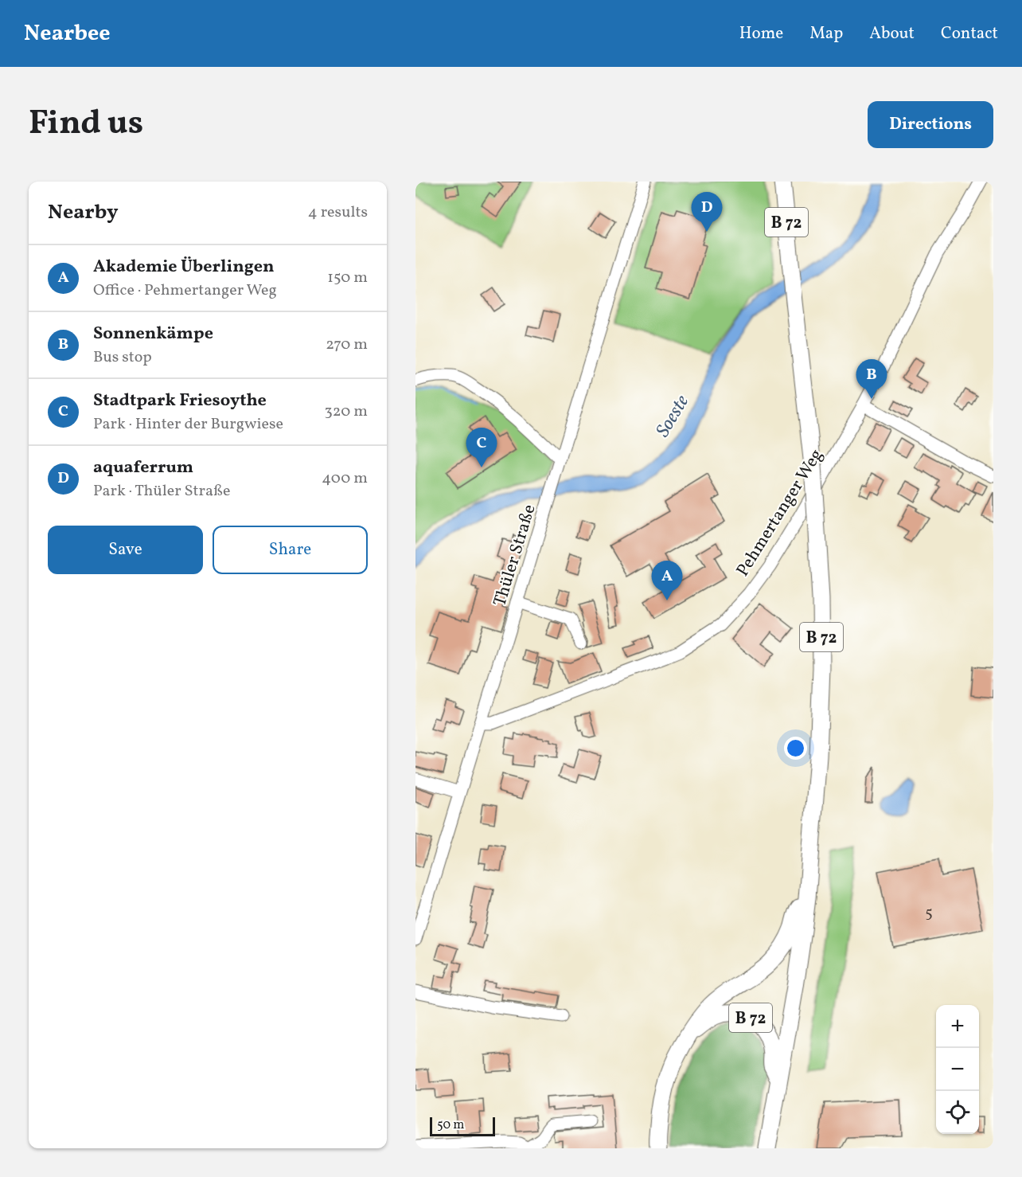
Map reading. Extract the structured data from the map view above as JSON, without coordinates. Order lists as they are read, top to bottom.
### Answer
{
  "streets": {
    "highway": ["B 72"],
    "street": ["Pehmertanger Weg", "Thüler Straße"]
  },
  "crossings": [
    ["Pehmertanger Weg", "Thüler Straße"]
  ],
  "water": ["Soeste"],
  "house_numbers": ["5"],
  "scale_bar": "50 m",
  "page": {
    "header": "Nearbee",
    "nav": [
      "Home",
      "Map",
      "About",
      "Contact"
    ],
    "title": "Find us",
    "buttons": [
      "Directions",
      ["Save", "Share"]
    ],
    "heading": ["Nearby", "4 results"],
    "pins": [
      "D",
      "B",
      "C",
      "A"
    ],
    "list": [
      {
        "mark": "A",
        "name": "Akademie Überlingen",
        "note": "Office · Pehmertanger Weg",
        "value": "150 m"
      },
      {
        "mark": "B",
        "name": "Sonnenkämpe",
        "note": "Bus stop",
        "value": "270 m"
      },
      {
        "mark": "C",
        "name": "Stadtpark Friesoythe",
        "note": "Park · Hinter der Burgwiese",
        "value": "320 m"
      },
      {
        "mark": "D",
        "name": "aquaferrum",
        "note": "Park · Thüler Straße",
        "value": "400 m"
      }
    ],
    "map_buttons": ["+", "−"],
    "scale": "50 m"
  }
}
